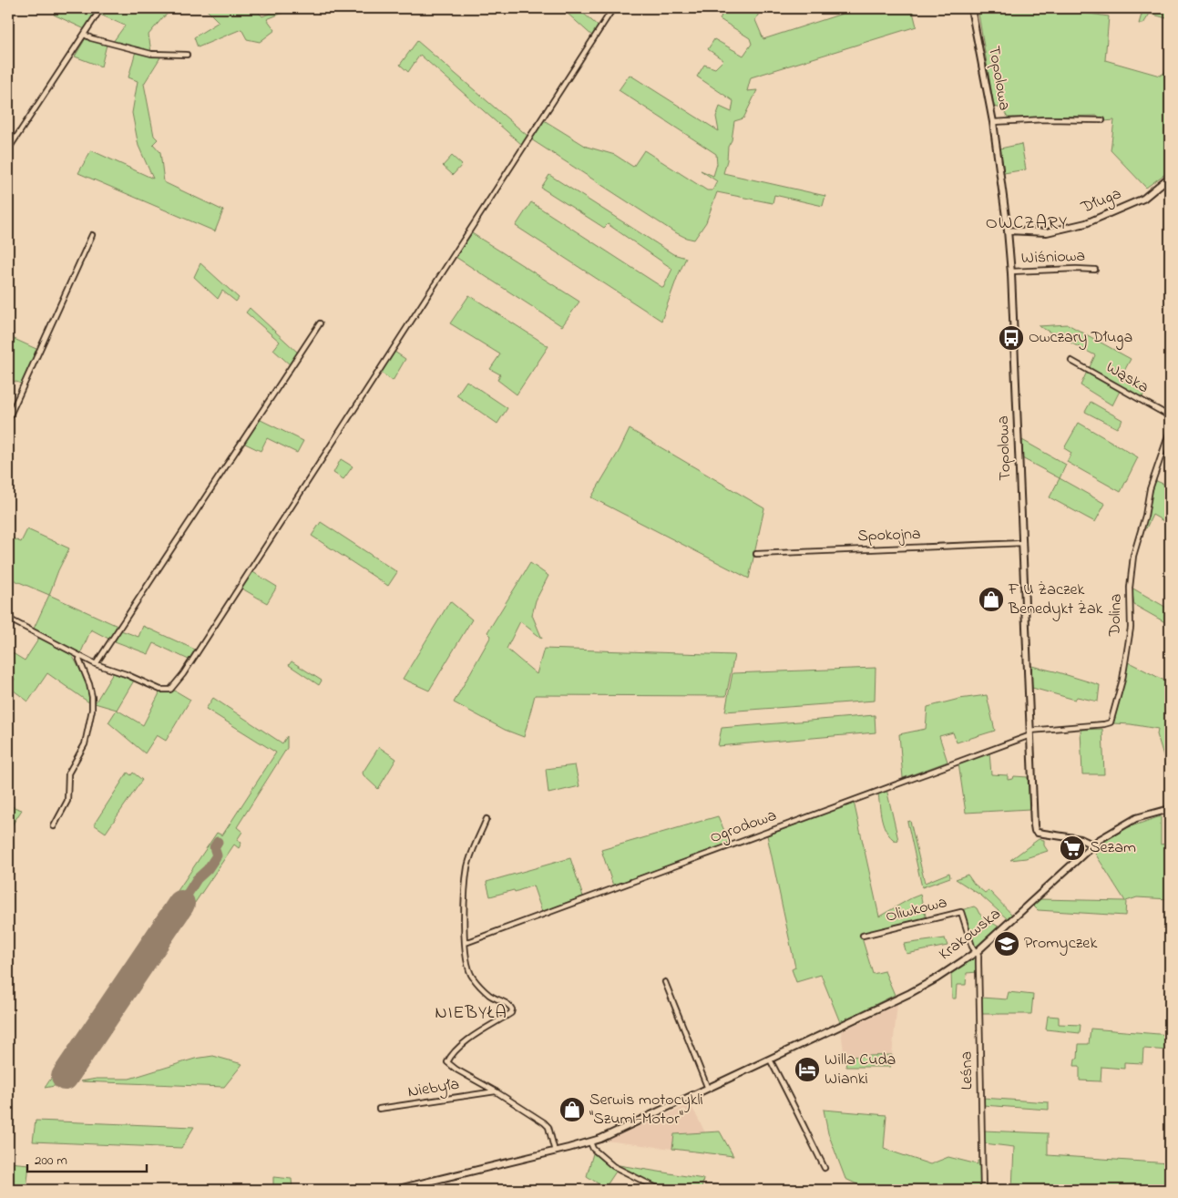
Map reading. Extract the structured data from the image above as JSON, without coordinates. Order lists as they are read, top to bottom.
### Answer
{
  "streets": {
    "street": [
      "Topolowa",
      "Długa",
      "Wiśniowa",
      "Wąska",
      "Spokojna",
      "Dolina",
      "Ogrodowa",
      "Oliwkowa",
      "Krakowska",
      "Leśna",
      "Niebyła"
    ]
  },
  "crossings": [
    ["Topolowa", "Długa"],
    ["Topolowa", "Wiśniowa"],
    ["Topolowa", "Spokojna"],
    ["Topolowa", "Dolina"],
    ["Topolowa", "Ogrodowa"],
    ["Topolowa", "Krakowska"],
    ["Dolina", "Ogrodowa"],
    ["Oliwkowa", "Krakowska"],
    ["Oliwkowa", "Leśna"],
    ["Krakowska", "Leśna"]
  ],
  "districts": ["OWCZARY", "NIEBYŁA"],
  "places": {
    "bus stop": ["Owczary Długa"],
    "shop": ["F U Żaczek Benedykt Żak", "Serwis motocykli \"Szumi-Motor\""],
    "supermarket": ["Sezam"],
    "school or university": ["Promyczek"],
    "hotel": ["Willa Cuda Wianki"]
  },
  "scale_bar": "200 m"
}
